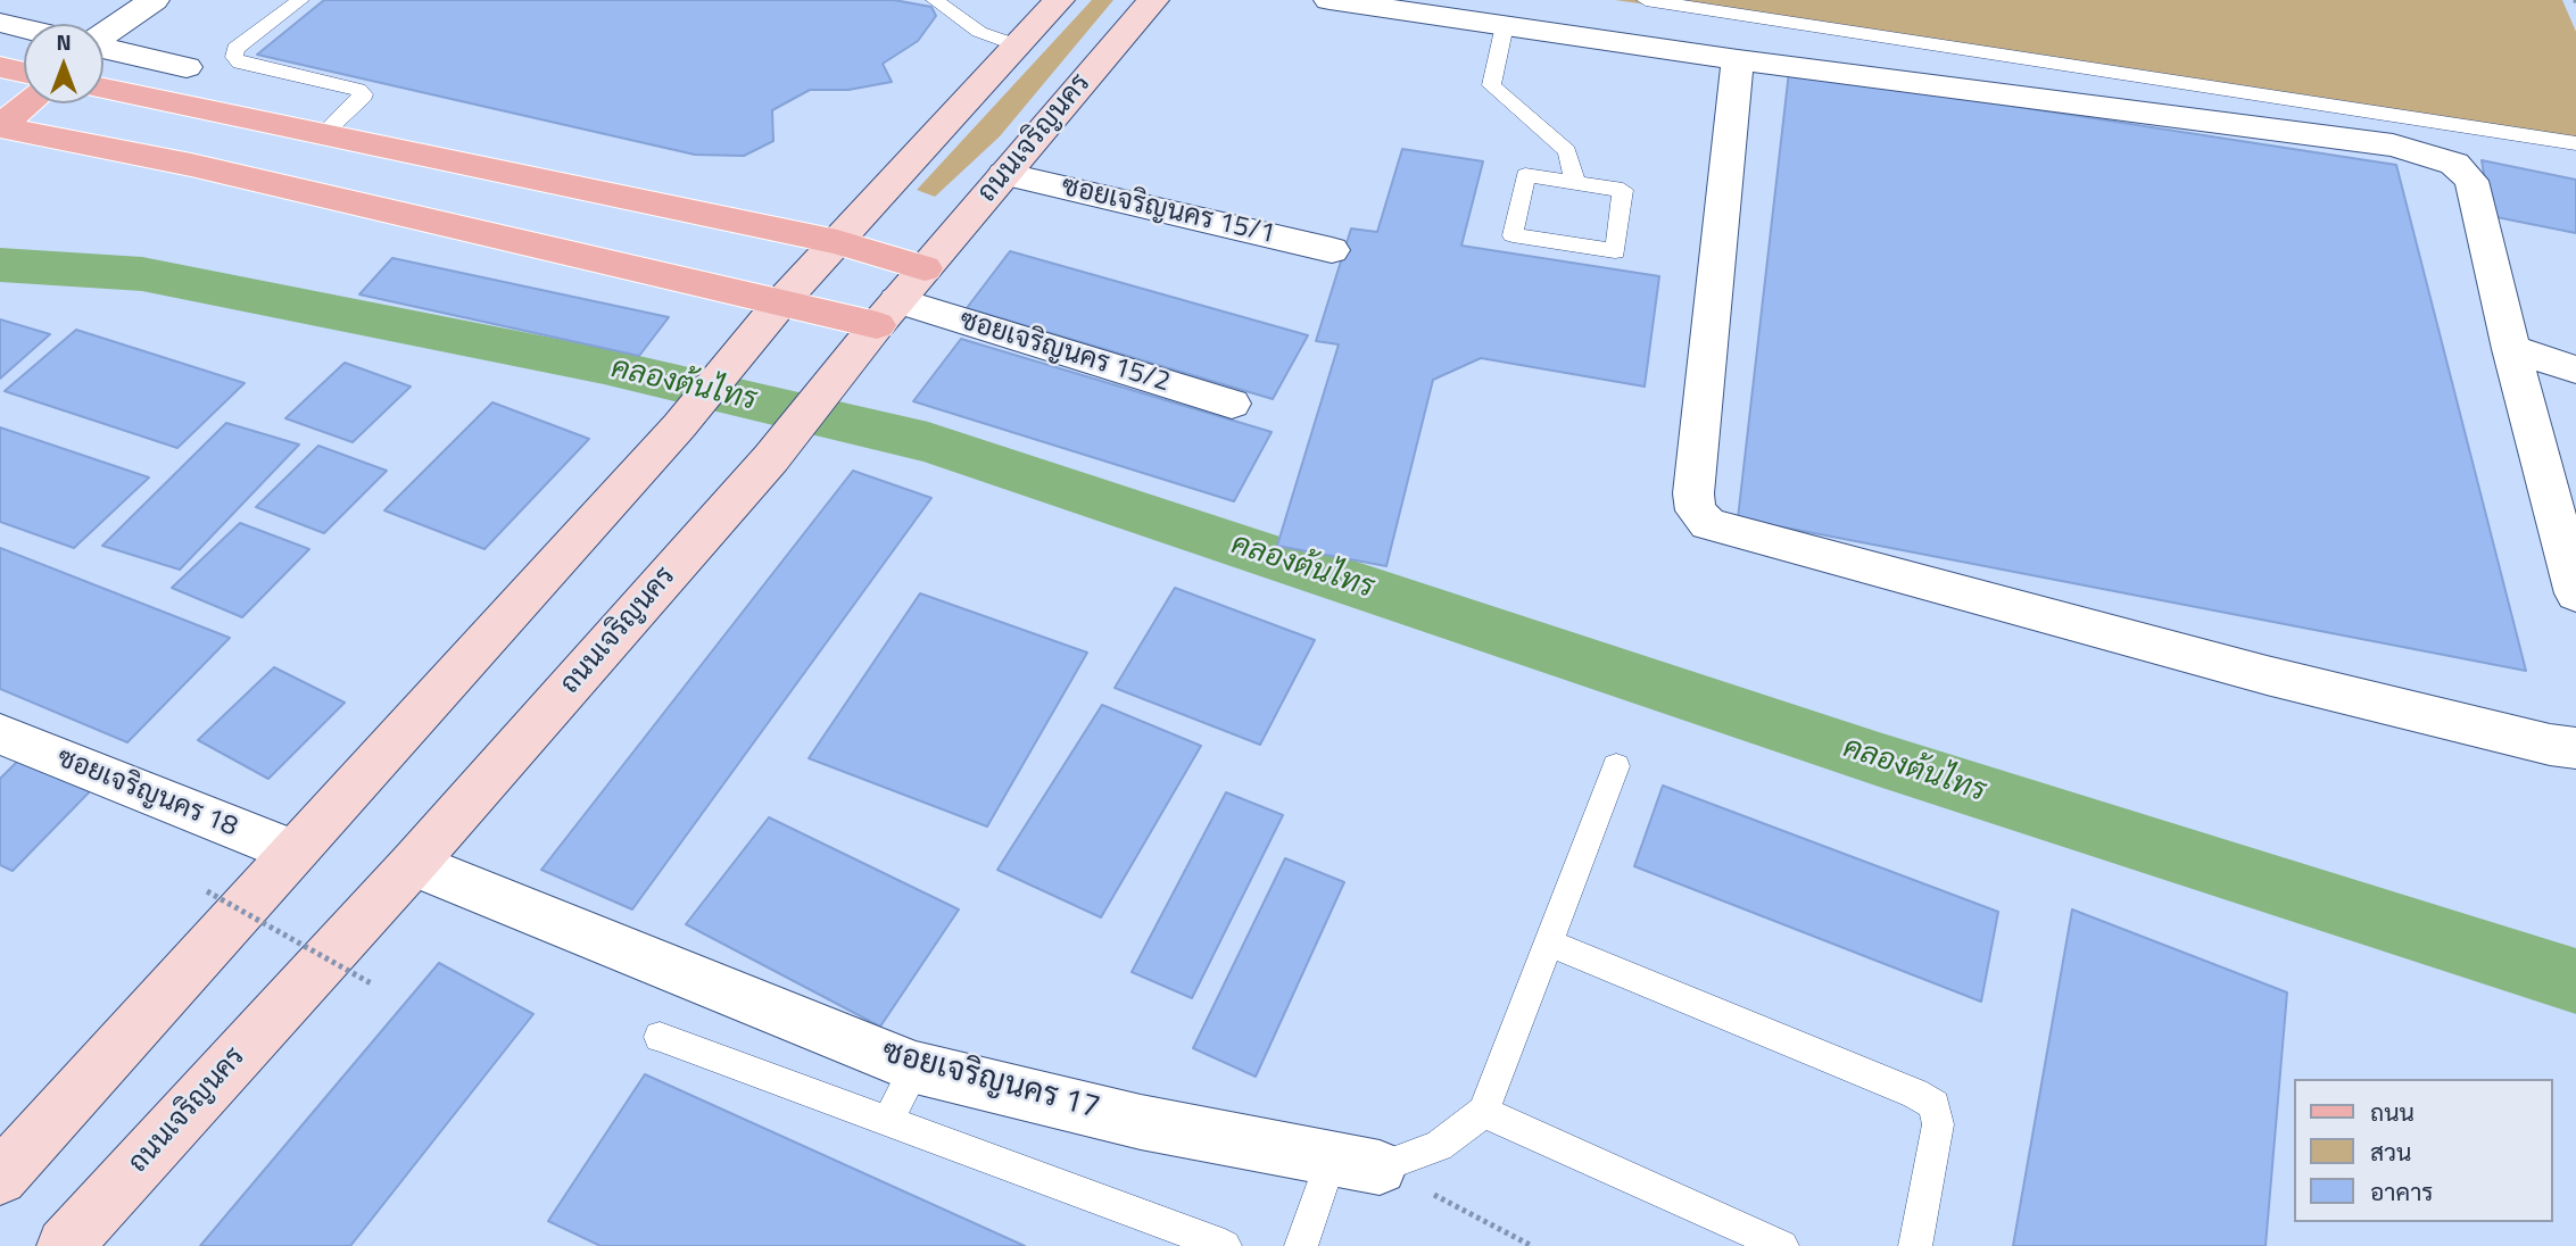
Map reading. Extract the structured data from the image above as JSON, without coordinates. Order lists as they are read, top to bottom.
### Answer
{
  "streets": {
    "main road": ["ถนนเจริญนคร"],
    "street": [
      "ซอยเจริญนคร 15/1",
      "ซอยเจริญนคร 15/2",
      "ซอยเจริญนคร 18",
      "ซอยเจริญนคร 17"
    ]
  },
  "crossings": [
    ["ถนนเจริญนคร", "ซอยเจริญนคร 15/1"],
    ["ถนนเจริญนคร", "ซอยเจริญนคร 15/2"],
    ["ถนนเจริญนคร", "ซอยเจริญนคร 17"]
  ],
  "water": ["คลองต้นไทร"],
  "legend": ["ถนน", "สวน", "อาคาร"],
  "north": "top"
}
